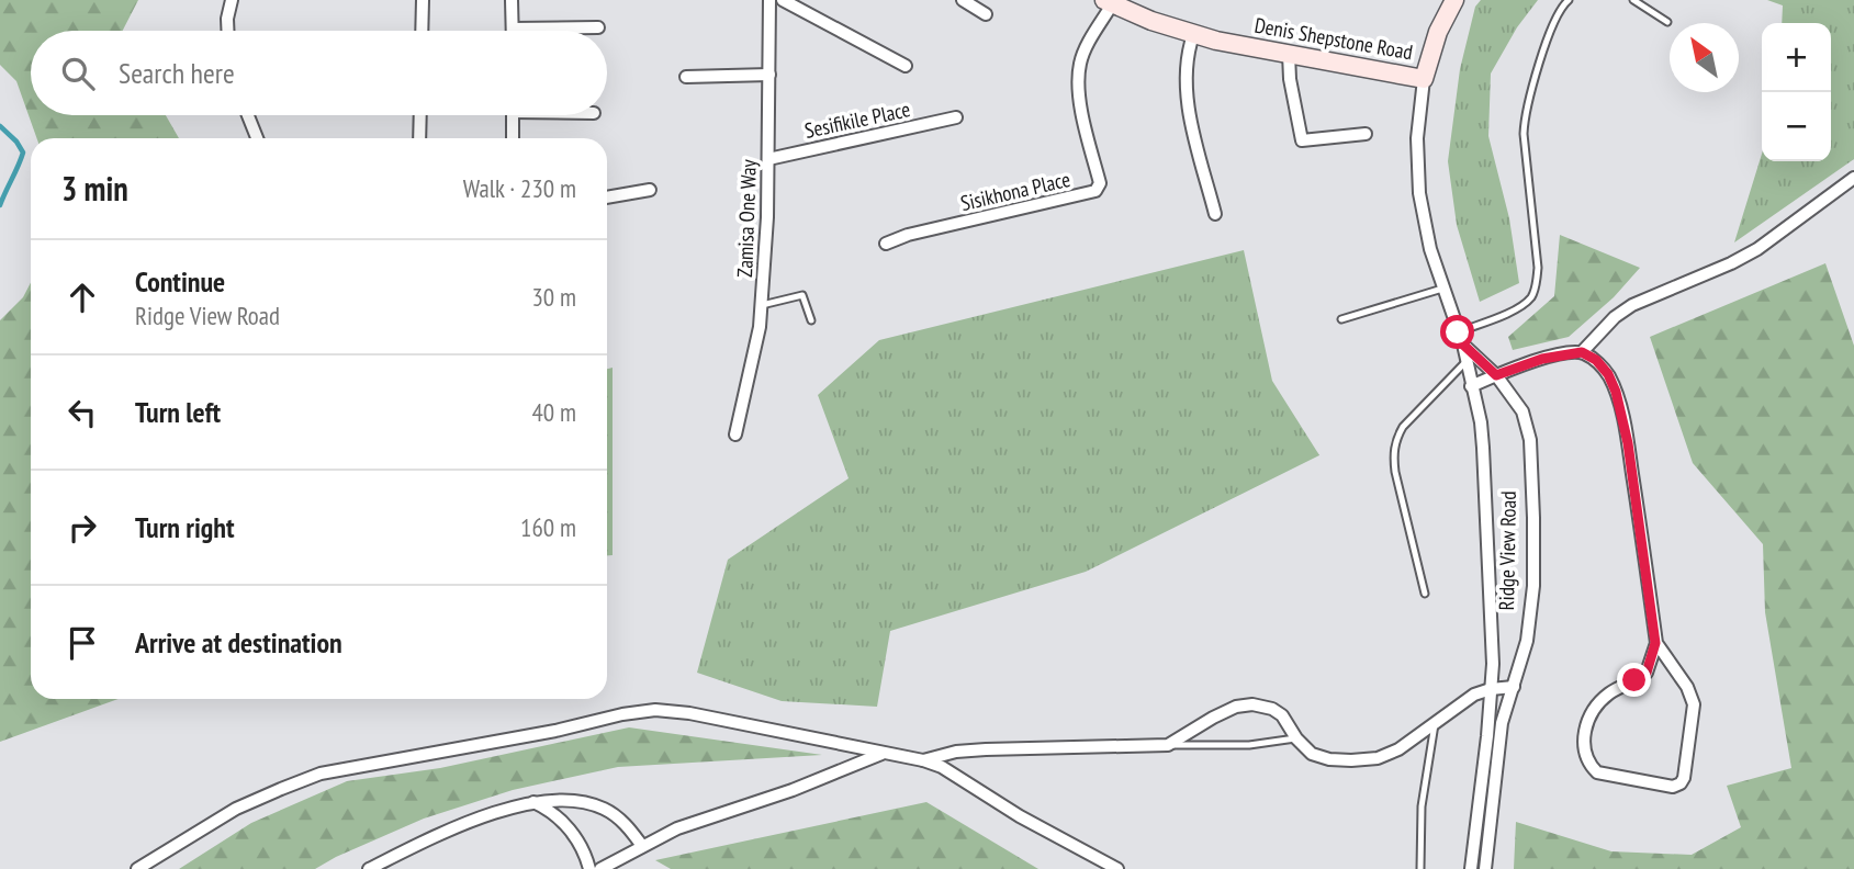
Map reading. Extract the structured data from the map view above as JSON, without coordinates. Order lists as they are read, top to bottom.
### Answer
{
  "streets": {
    "street": [
      "Denis Shepstone Road",
      "Sesifikile Place",
      "Sisikhona Place",
      "Zamisa One Way",
      "Ridge View Road"
    ]
  },
  "crossings": [
    ["Denis Shepstone Road", "Sisikhona Place"],
    ["Denis Shepstone Road", "Ridge View Road"],
    ["Sesifikile Place", "Zamisa One Way"]
  ],
  "north": "top left",
  "page": {
    "map_buttons": ["+", "−"],
    "search": "Search here",
    "heading": ["3 min", "Walk · 230 m"],
    "list": [
      ["Continue", "Ridge View Road", "30 m"],
      ["Turn left", "40 m"],
      ["Turn right", "160 m"],
      "Arrive at destination"
    ]
  }
}
